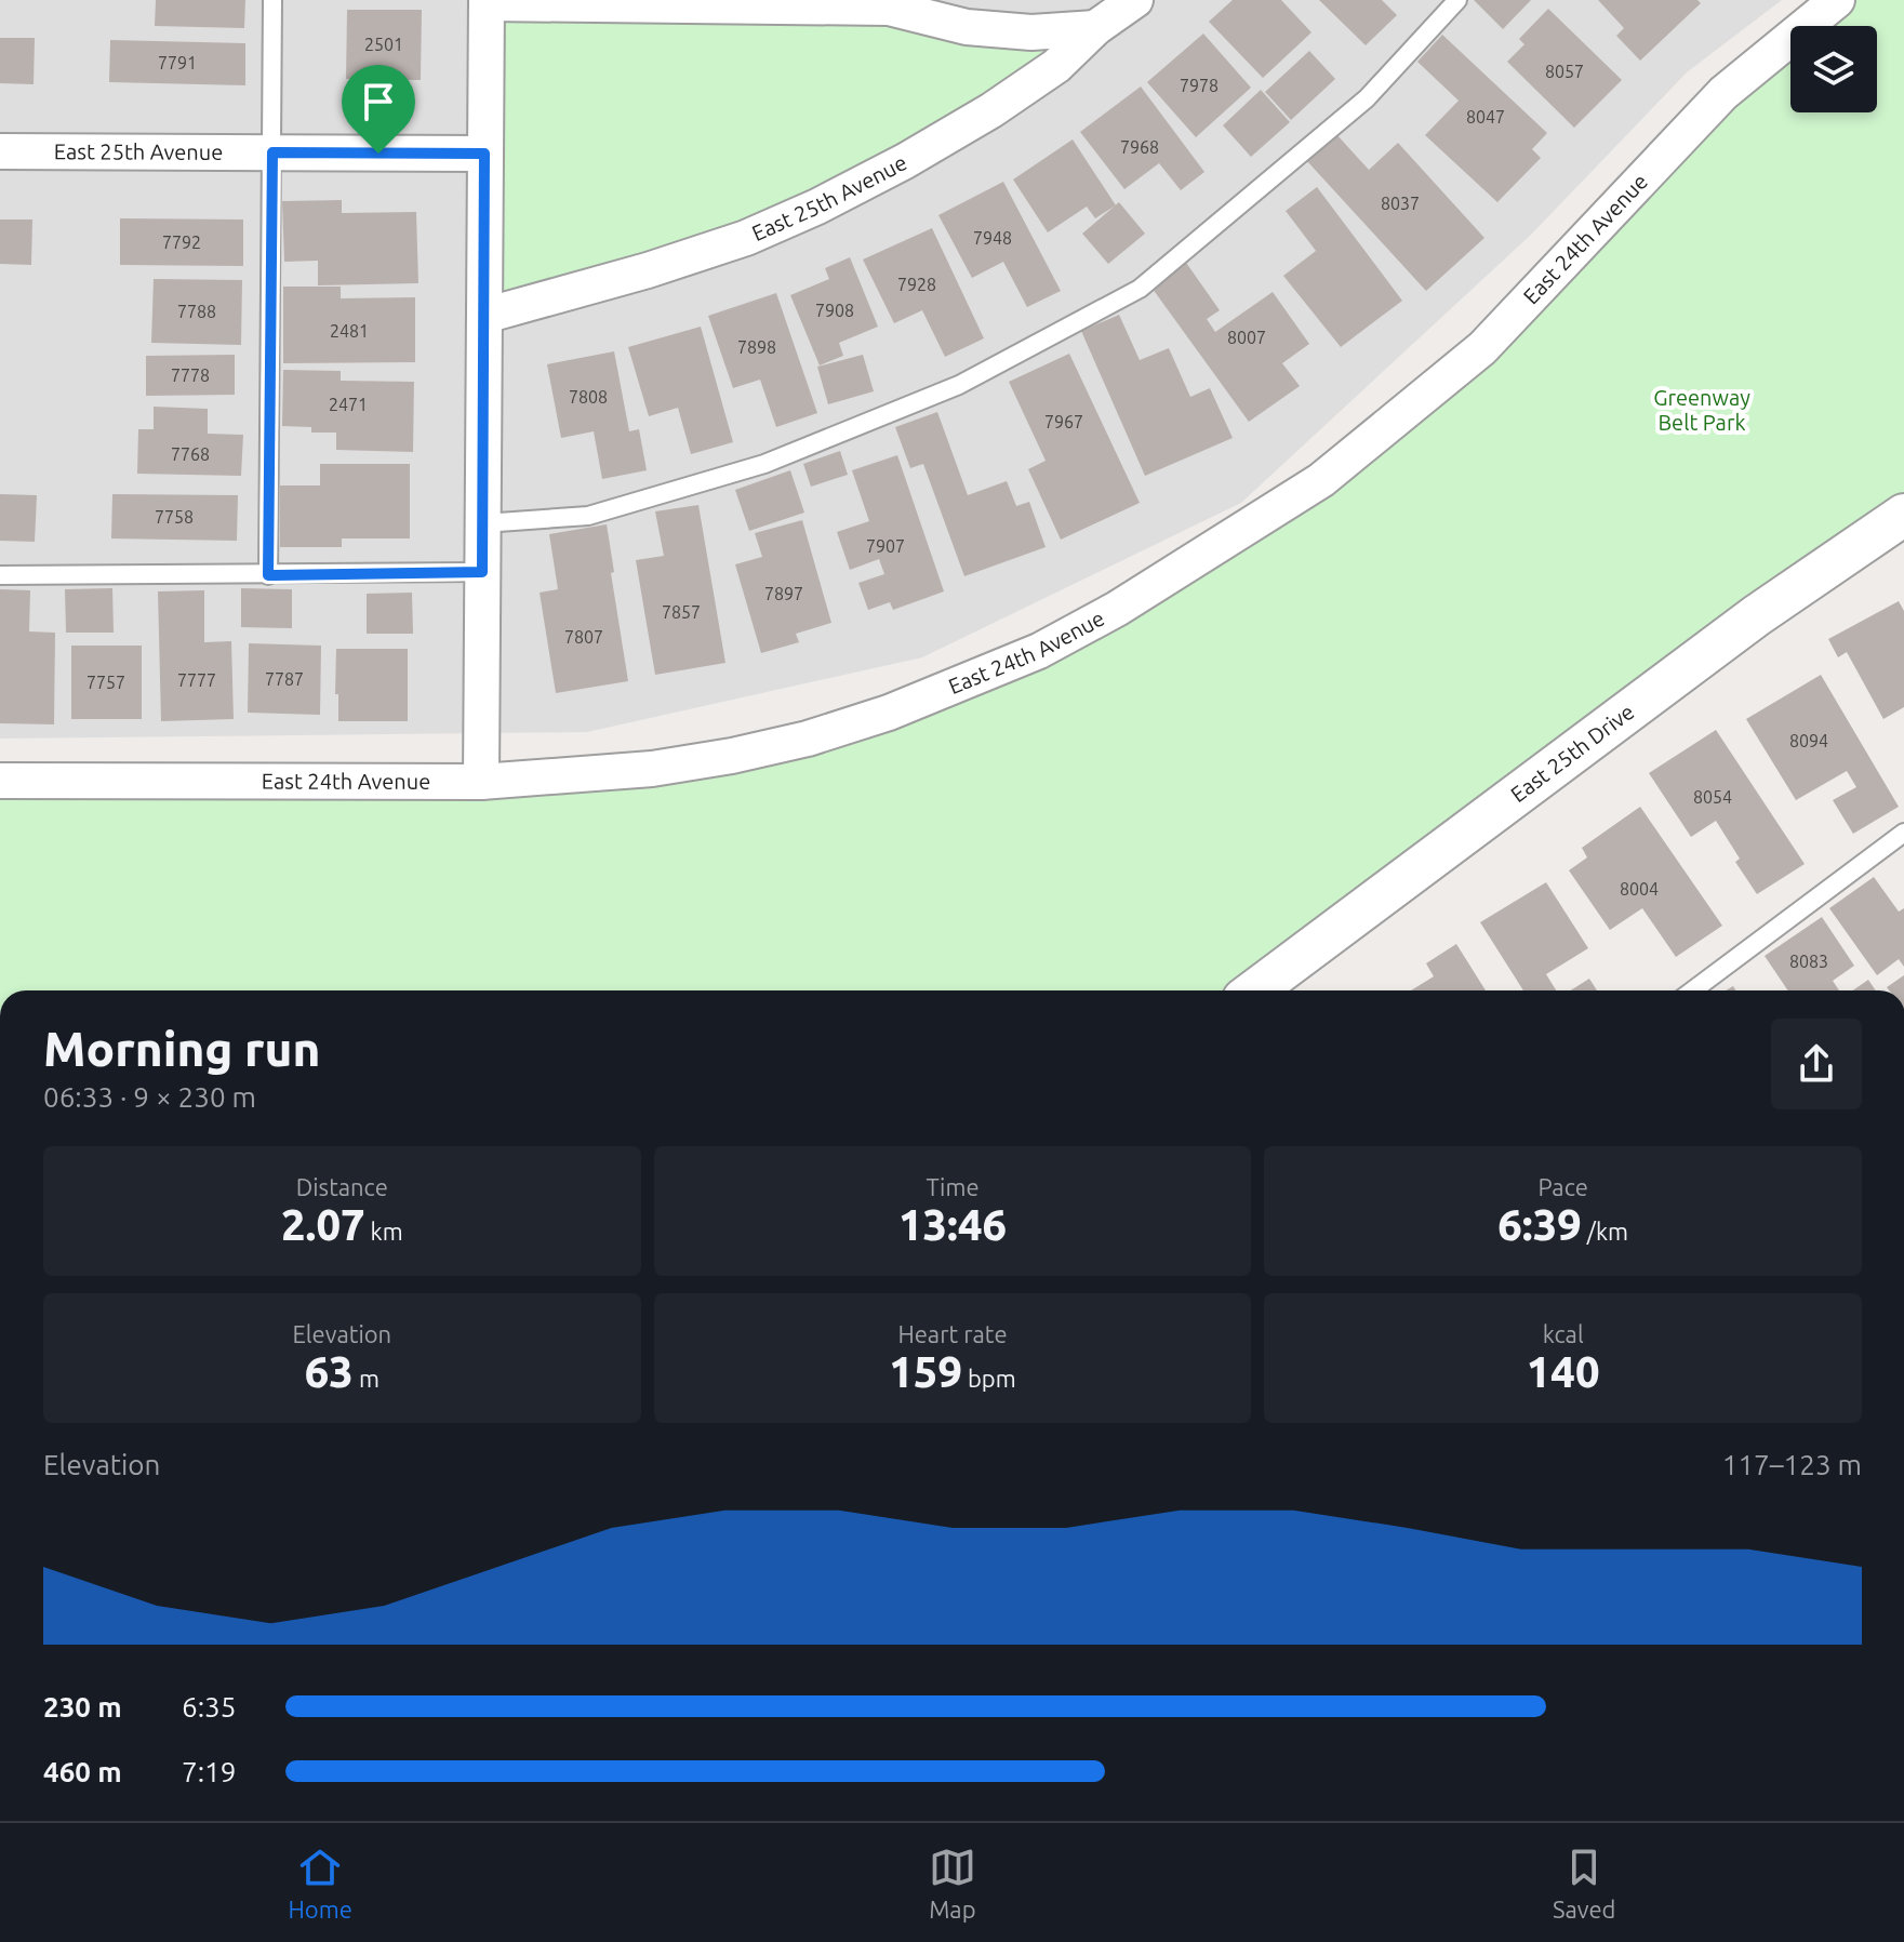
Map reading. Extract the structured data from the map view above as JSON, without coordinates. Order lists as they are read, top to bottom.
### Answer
{
  "streets": {
    "street": ["East 25th Avenue", "East 24th Avenue", "East 25th Drive"]
  },
  "parks": ["Greenway Belt Park"],
  "house_numbers": [
    "2501",
    "7791",
    "8057",
    "7978",
    "8047",
    "7968",
    "8037",
    "7948",
    "7792",
    "7928",
    "7908",
    "7788",
    "2481",
    "8007",
    "7898",
    "7778",
    "7808",
    "2471",
    "7967",
    "7768",
    "7758",
    "7907",
    "7897",
    "7857",
    "7807",
    "7787",
    "7777",
    "7757",
    "8094",
    "8054",
    "8004",
    "8083"
  ],
  "page": {
    "heading": ["Morning run", "06:33 · 9 × 230 m"],
    "stats": [
      ["Distance", "2.07 km"],
      ["Time", "13:46"],
      ["Pace", "6:39 /km"],
      ["Elevation", "63 m"],
      ["Heart rate", "159 bpm"],
      ["kcal", "140"]
    ],
    "chart": ["Elevation", "117–123 m"],
    "list": [
      {
        "name": "230 m",
        "note": "6:35"
      },
      {
        "name": "460 m",
        "note": "7:19"
      }
    ],
    "tabs": ["Home", "Map", "Saved"]
  }
}
